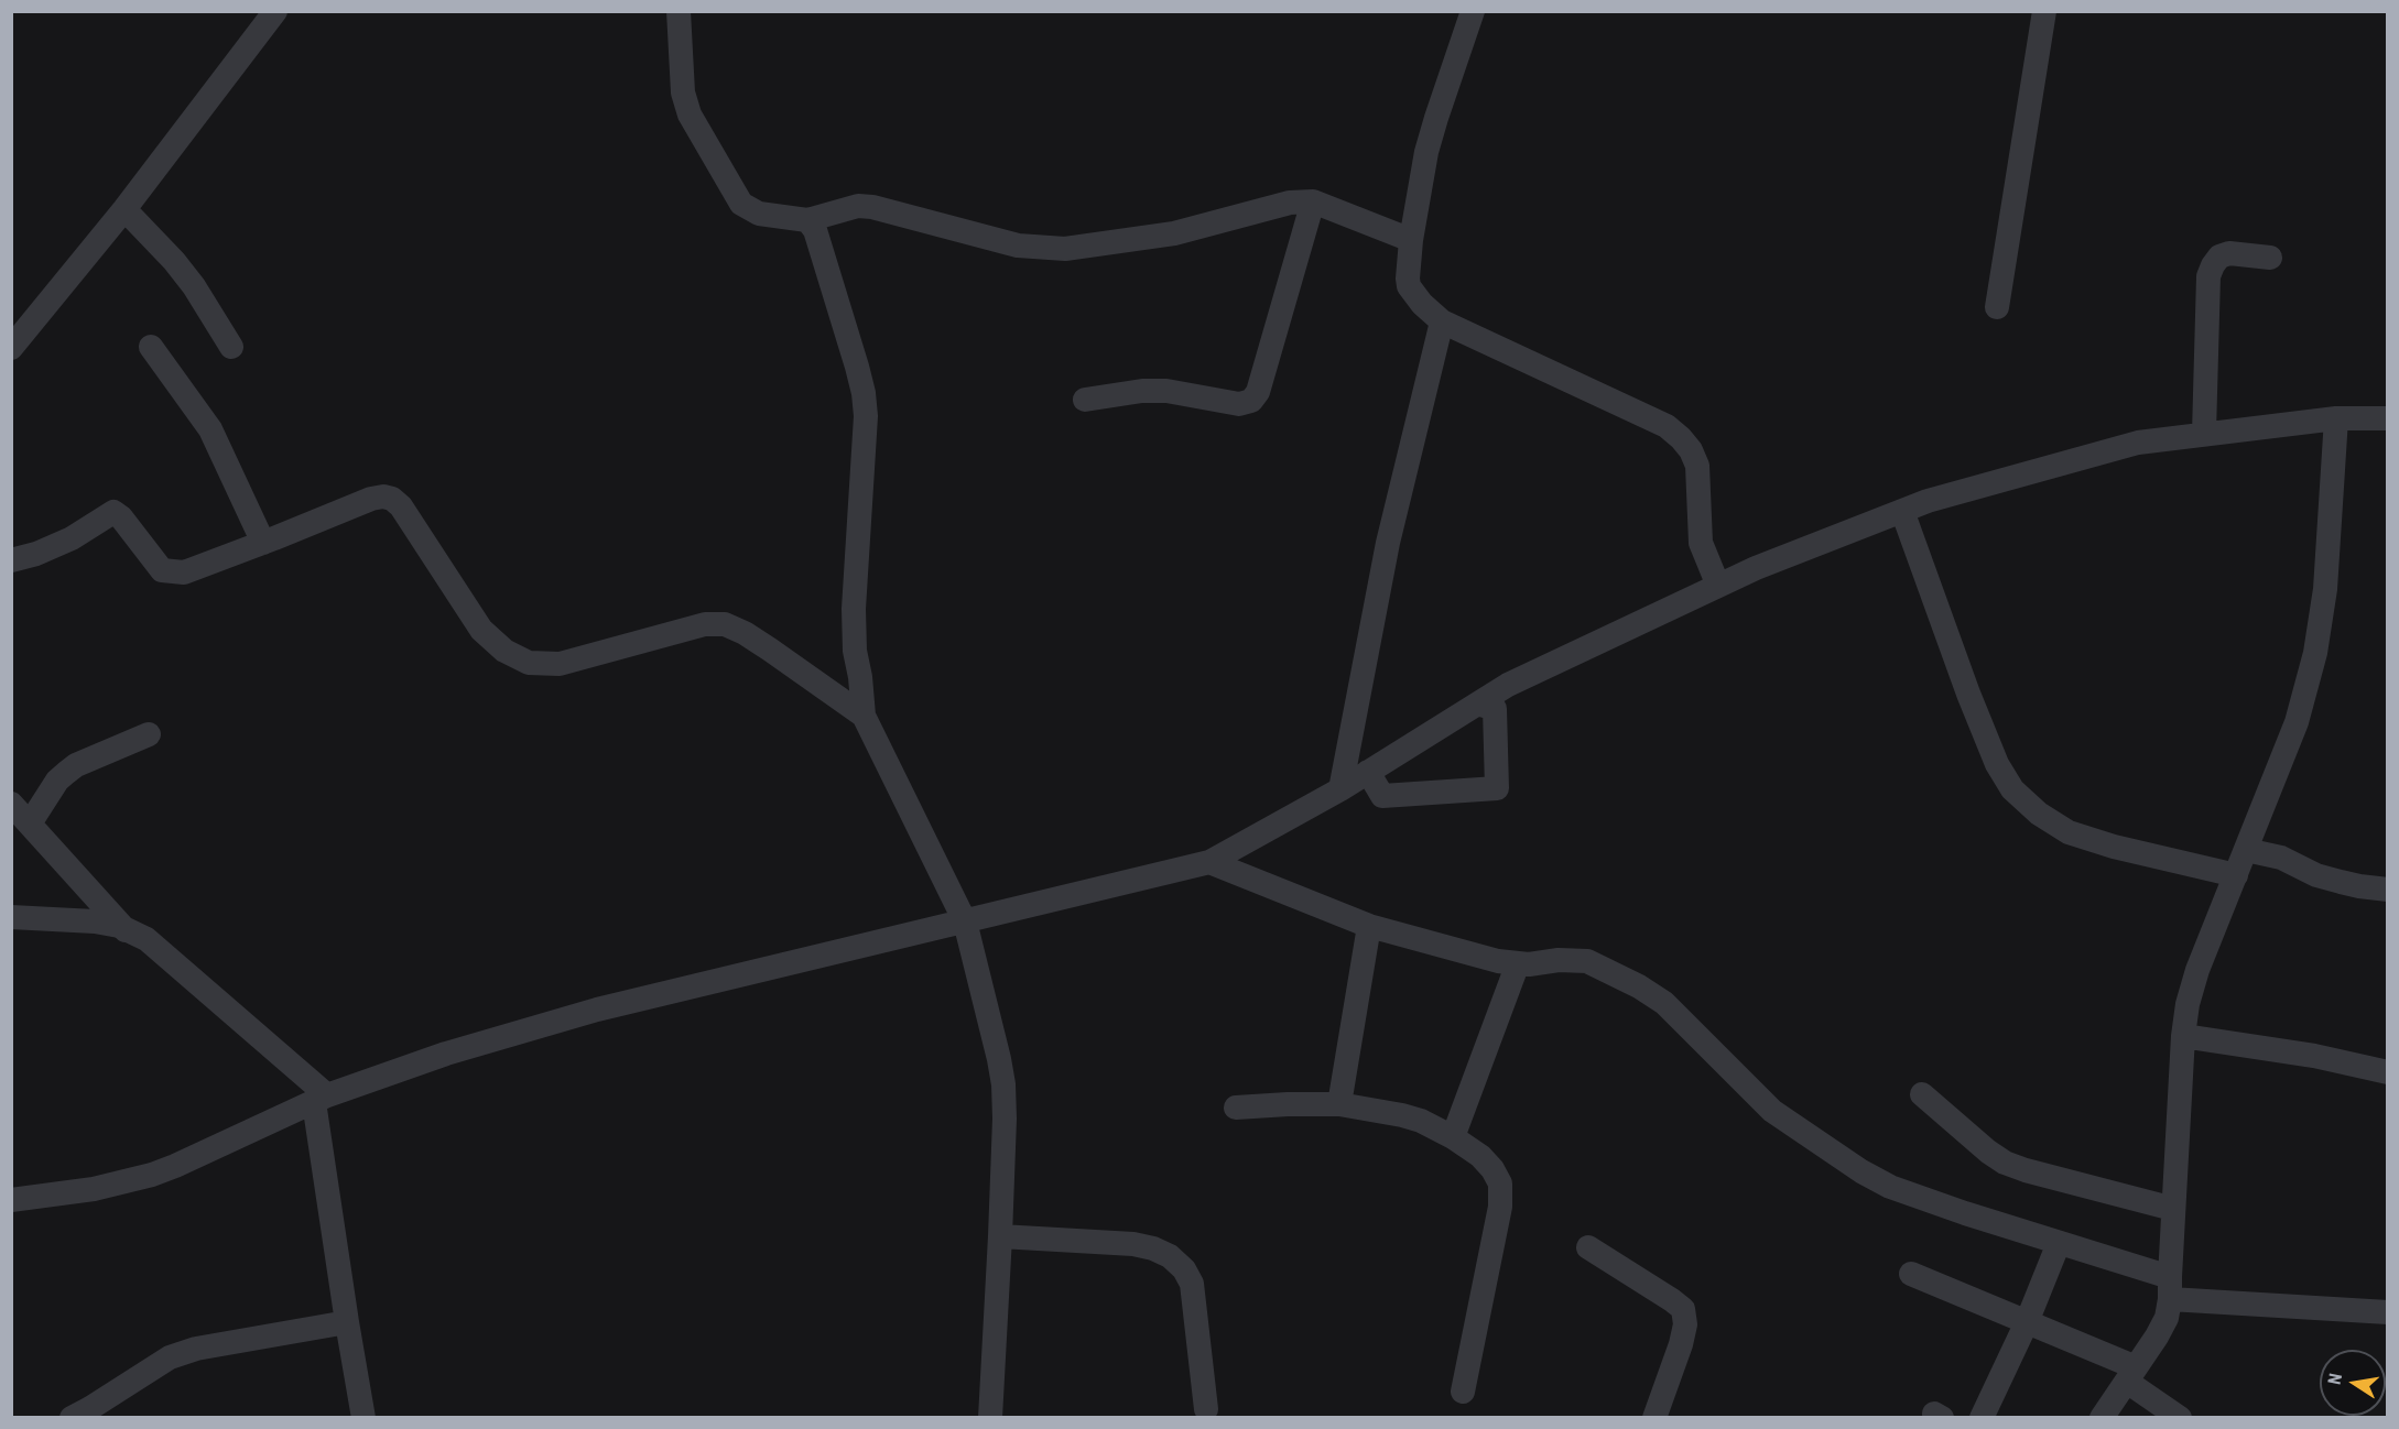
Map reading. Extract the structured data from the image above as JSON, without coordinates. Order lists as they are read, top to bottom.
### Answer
{
  "north": "left"
}
